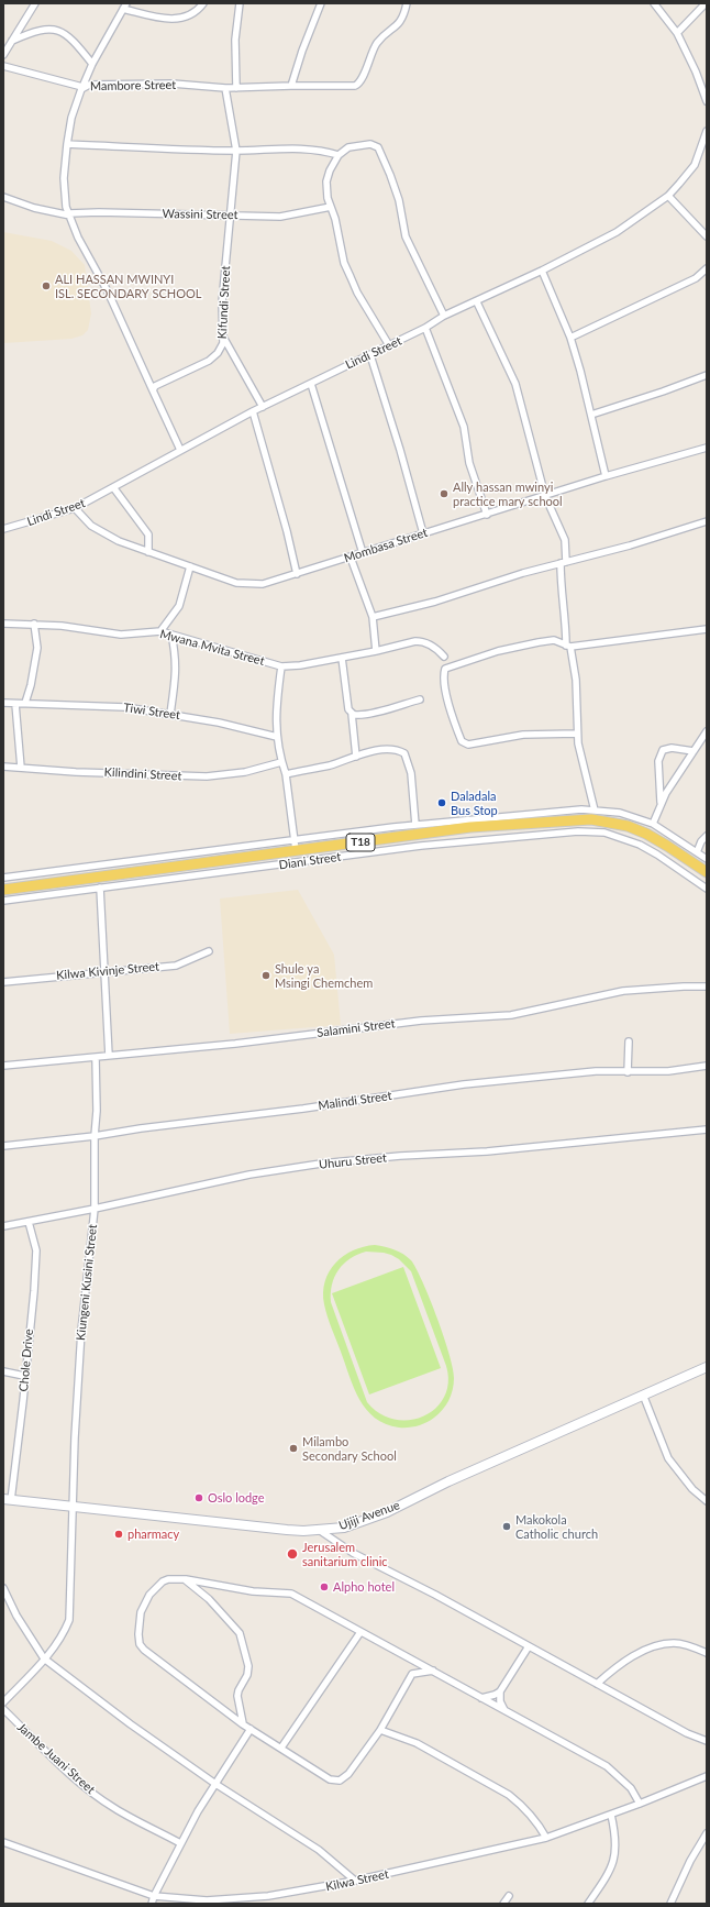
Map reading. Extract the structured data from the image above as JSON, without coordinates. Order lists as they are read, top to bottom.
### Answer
{
  "streets": {
    "main road": ["T18", "Ujiji Avenue"],
    "street": [
      "Mambore Street",
      "Wassini Street",
      "Kifundi Street",
      "Lindi Street",
      "Mombasa Street",
      "Mwana Mvita Street",
      "Tiwi Street",
      "Kilindini Street",
      "Diani Street",
      "Kilwa Kivinje Street",
      "Salamini Street",
      "Malindi Street",
      "Uhuru Street",
      "Kiungeni Kusini Street",
      "Chole Drive",
      "Jambe Juani Street",
      "Kilwa Street"
    ]
  },
  "crossings": [
    ["Mambore Street", "Wassini Street"],
    ["Mambore Street", "Kifundi Street"],
    ["Wassini Street", "Kifundi Street"],
    ["Lindi Street", "Mombasa Street"],
    ["Salamini Street", "Kiungeni Kusini Street"],
    ["Malindi Street", "Kiungeni Kusini Street"],
    ["Uhuru Street", "Kiungeni Kusini Street"],
    ["Uhuru Street", "Chole Drive"],
    ["Kiungeni Kusini Street", "Ujiji Avenue"],
    ["Chole Drive", "Ujiji Avenue"]
  ],
  "places": [
    "ALI HASSAN MWINYI ISL. SECONDARY SCHOOL",
    "Ally hassan mwinyi practice mary school",
    "Daladala Bus Stop",
    "Shule ya Msingi Chemchem",
    "Milambo Secondary School",
    "Oslo lodge",
    "Makokola Catholic church",
    "pharmacy",
    "Jerusalem sanitarium clinic",
    "Alpho hotel"
  ]
}
